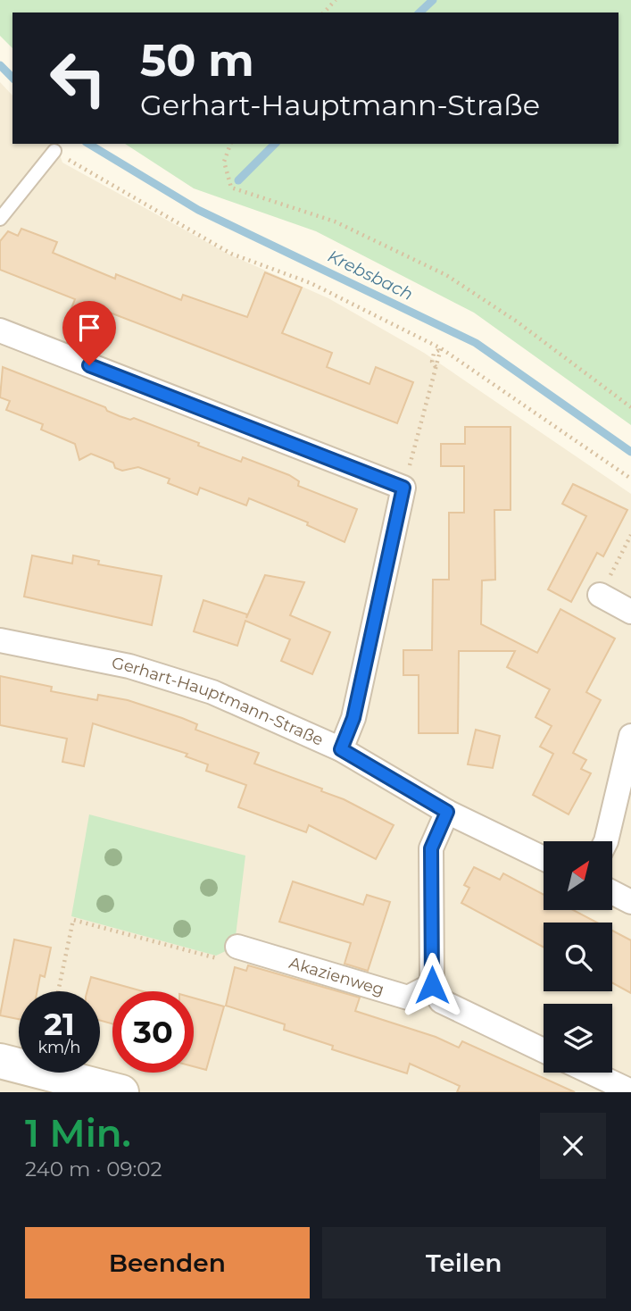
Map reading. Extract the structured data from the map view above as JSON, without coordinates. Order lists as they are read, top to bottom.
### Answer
{
  "streets": {
    "street": ["Gerhart-Hauptmann-Straße", "Akazienweg"]
  },
  "water": ["Krebsbach"],
  "north": "top right",
  "page": {
    "turn": ["50 m", "Gerhart-Hauptmann-Straße"],
    "speed": "21 km/h",
    "limit": "30",
    "heading": ["1 Min.", "240 m · 09:02"],
    "buttons": ["Beenden", "Teilen"]
  }
}
